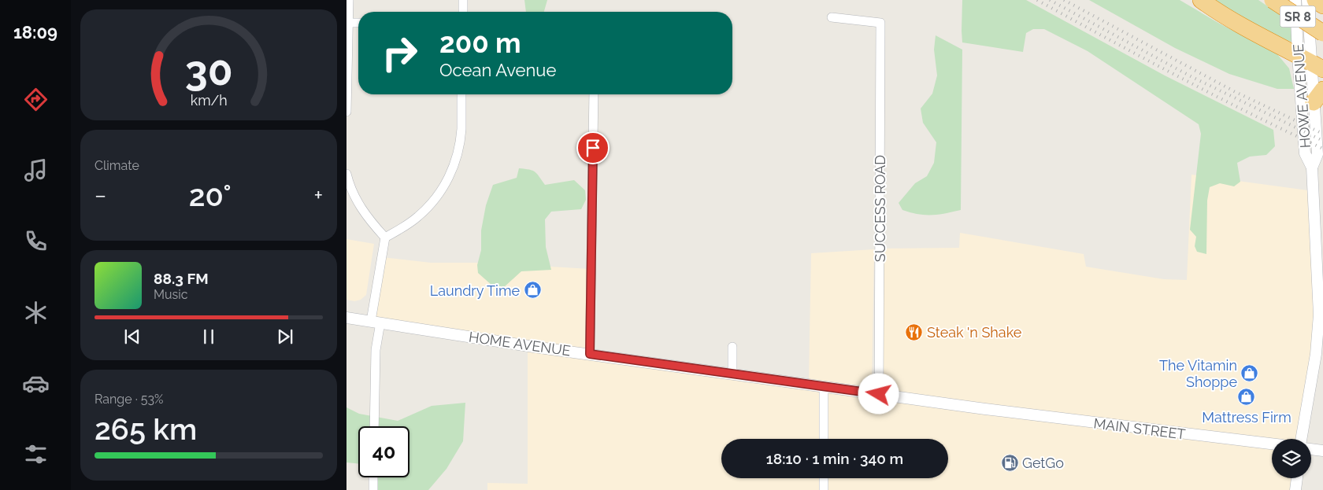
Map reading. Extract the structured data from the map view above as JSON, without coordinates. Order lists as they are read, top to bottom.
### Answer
{
  "streets": {
    "highway": ["SR 8"],
    "street": [
      "HOWE AVENUE",
      "SUCCESS ROAD",
      "HOME AVENUE",
      "MAIN STREET"
    ]
  },
  "crossings": [
    ["SUCCESS ROAD", "HOME AVENUE"],
    ["HOME AVENUE", "MAIN STREET"]
  ],
  "places": {
    "shop": ["Laundry Time", "The Vitamin Shoppe", "Mattress Firm"],
    "restaurant": ["Steak 'n Shake"],
    "fuel station": ["GetGo"]
  },
  "page": {
    "tabs": "18:09",
    "turn": ["200 m", "Ocean Avenue"],
    "tile": [
      "Climate",
      ["Range · 53%", "265 km"]
    ],
    "heat": ["−", "20°", "+"],
    "song": ["88.3 FM", "Music"],
    "limit": "40",
    "trip": "18:10 · 1 min · 340 m",
    "gauge": ["30", "km/h"]
  }
}
